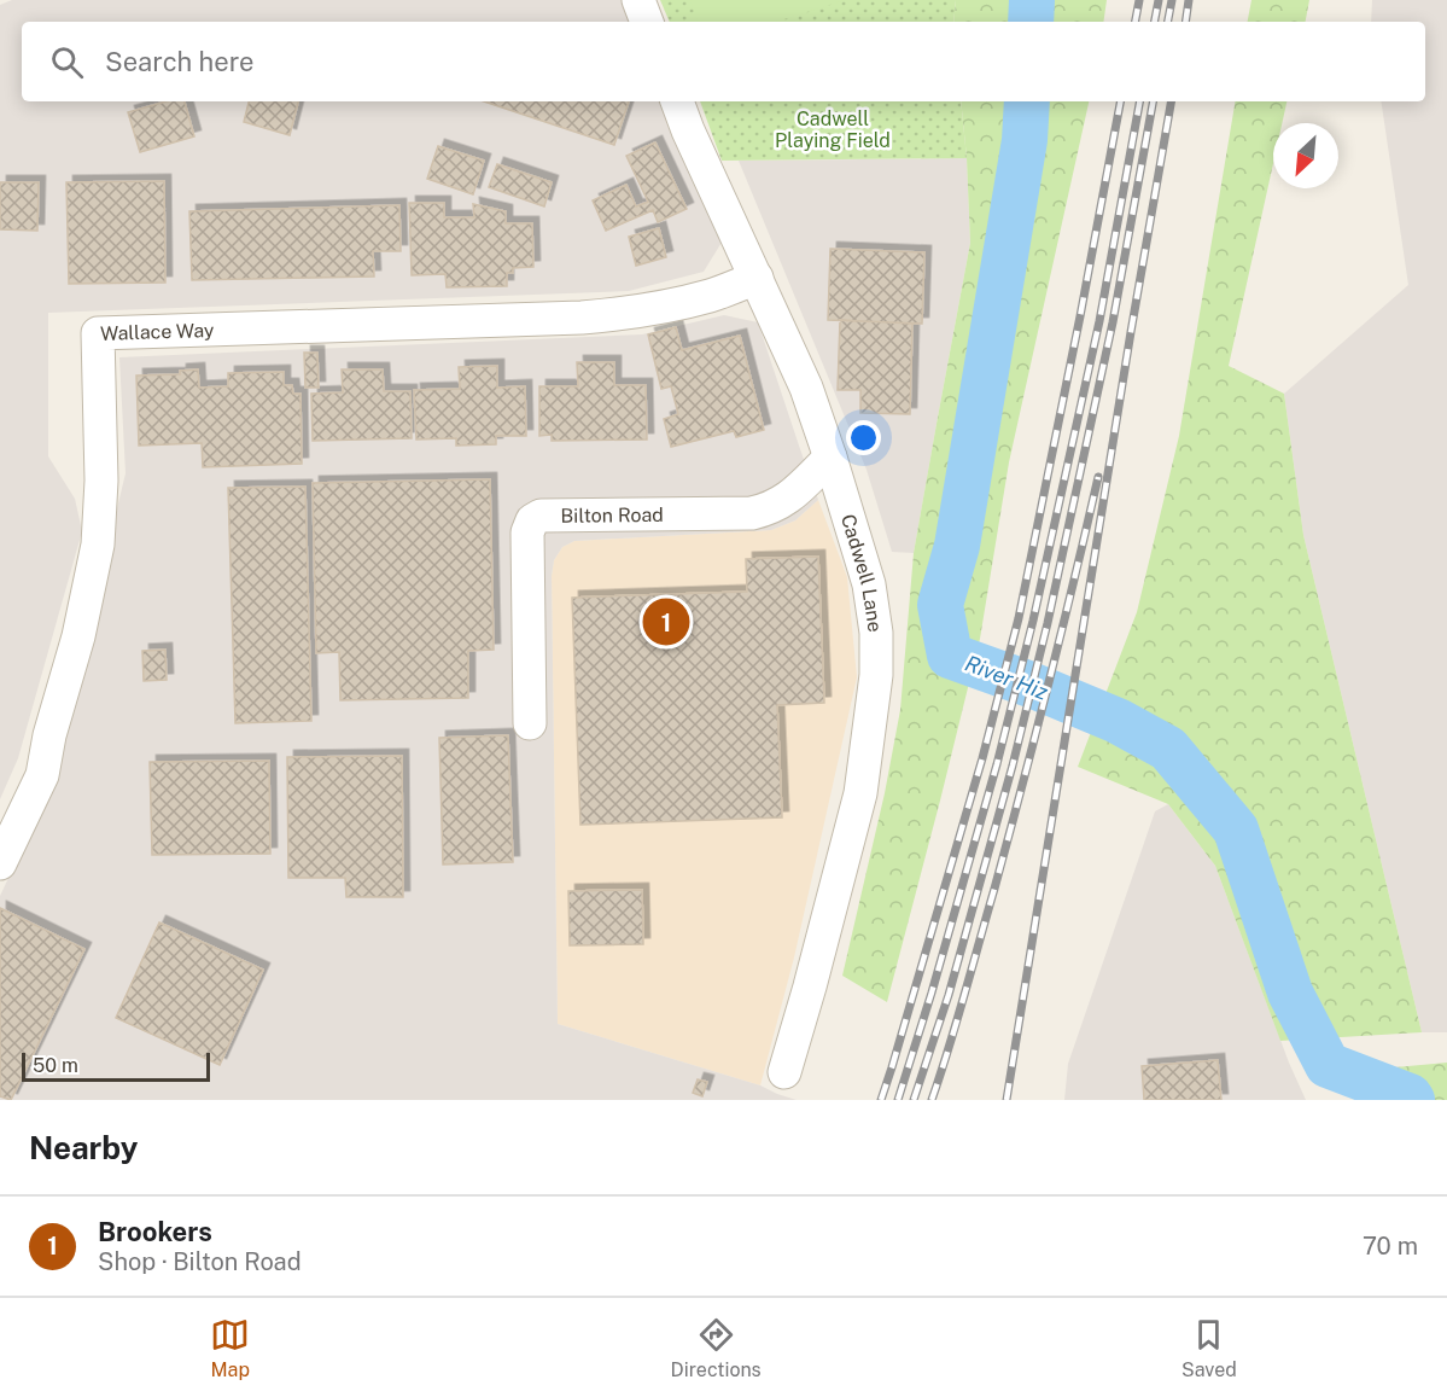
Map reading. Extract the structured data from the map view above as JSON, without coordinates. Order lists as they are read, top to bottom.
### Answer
{
  "streets": {
    "street": ["Wallace Way", "Bilton Road", "Cadwell Lane"]
  },
  "crossings": [
    ["Wallace Way", "Cadwell Lane"],
    ["Bilton Road", "Cadwell Lane"]
  ],
  "water": ["River Hiz"],
  "parks": ["Cadwell Playing Field"],
  "scale_bar": "50 m",
  "north": "bottom left",
  "page": {
    "search": "Search here",
    "pins": "1",
    "scale": "50 m",
    "heading": "Nearby",
    "list": [
      {
        "mark": "1",
        "name": "Brookers",
        "note": "Shop · Bilton Road",
        "value": "70 m"
      }
    ],
    "nav": ["Map", "Directions", "Saved"]
  }
}
